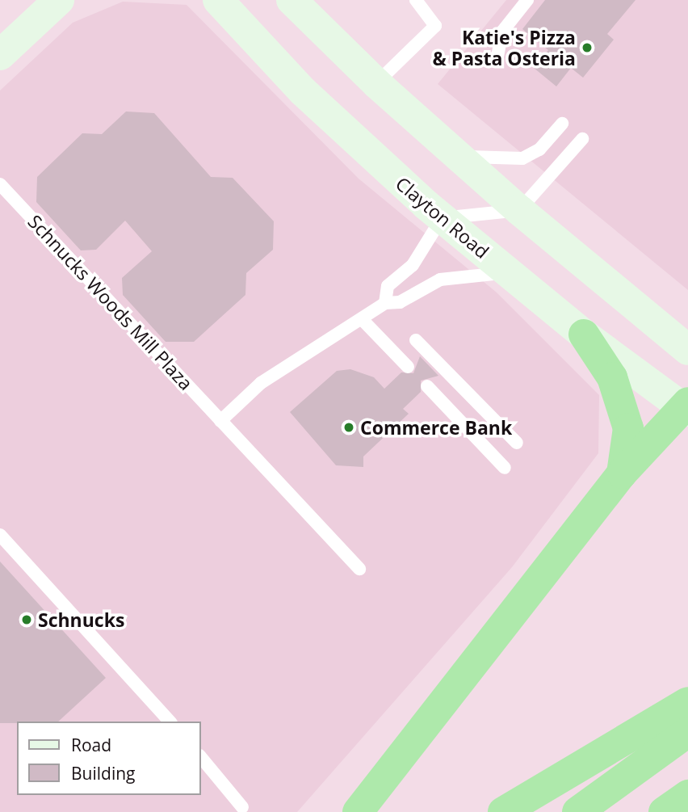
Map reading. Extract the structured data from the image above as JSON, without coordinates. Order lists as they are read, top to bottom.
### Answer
{
  "streets": {
    "main road": ["Clayton Road"],
    "lane": ["Schnucks Woods Mill Plaza"]
  },
  "places": ["Katie's Pizza & Pasta Osteria", "Commerce Bank", "Schnucks"],
  "legend": ["Road", "Building"]
}
